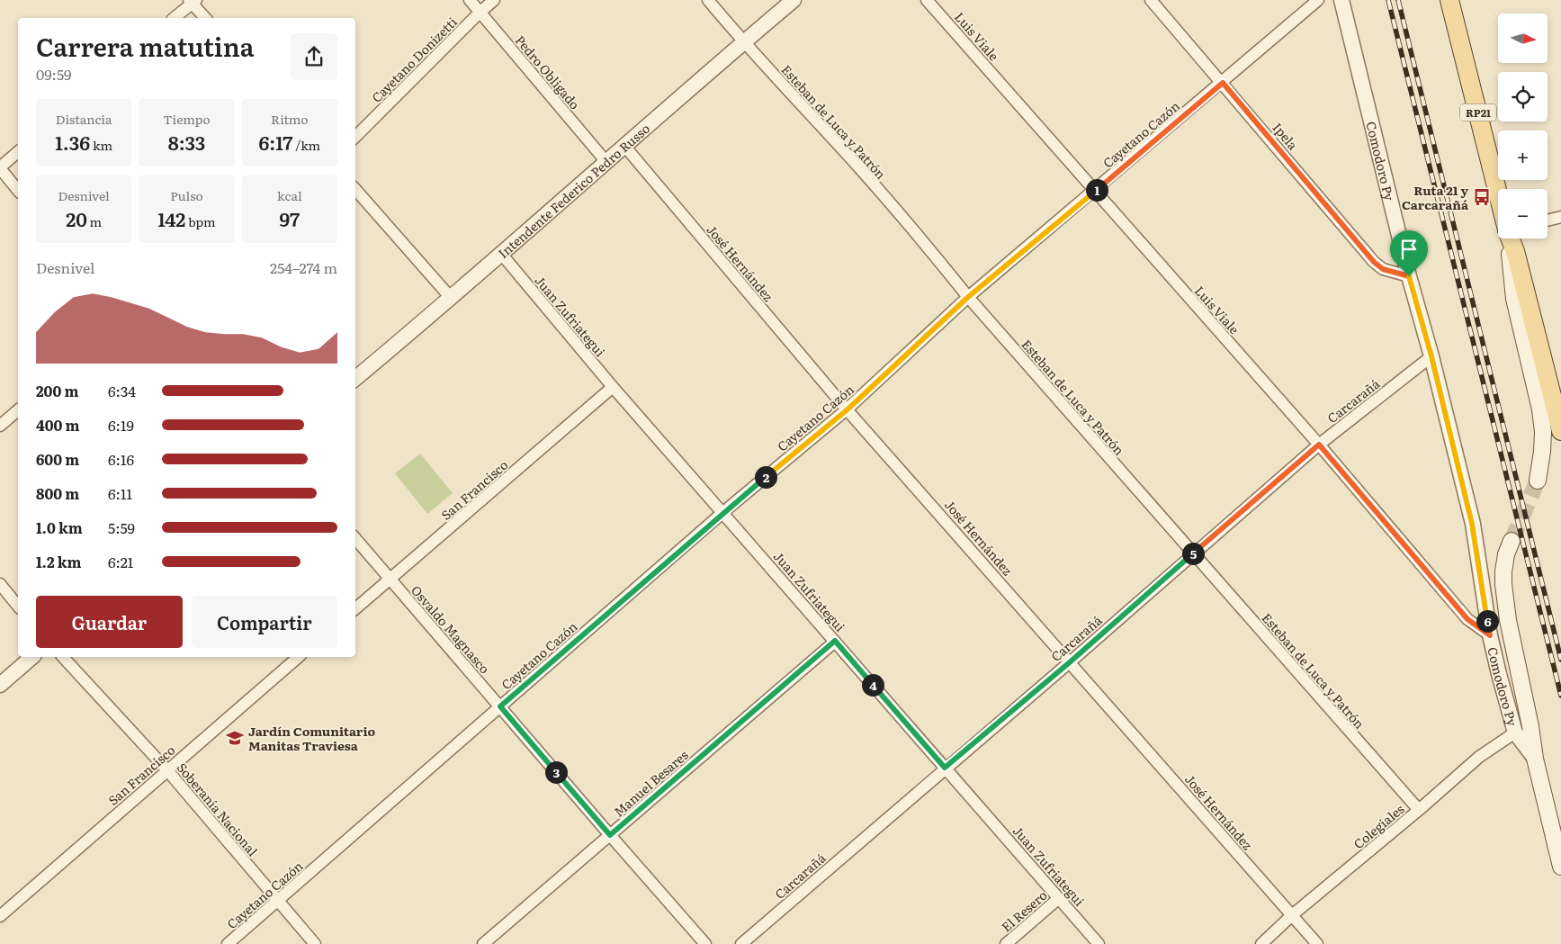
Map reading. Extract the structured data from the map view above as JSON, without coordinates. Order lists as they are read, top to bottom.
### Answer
{
  "streets": {
    "main road": ["RP21", "Comodoro Py"],
    "street": [
      "Luis Viale",
      "Cayetano Donizetti",
      "Pedro Obligado",
      "Esteban de Luca y Patrón",
      "Cayetano Cazón",
      "Ipela",
      "Intendente Federico Pedro Russo",
      "José Hernández",
      "Juan Zufriategui",
      "Carcarañá",
      "San Francisco",
      "Osvaldo Magnasco",
      "Manuel Besares",
      "Soberanía Nacional",
      "Colegiales",
      "El Resero"
    ]
  },
  "crossings": [
    ["Luis Viale", "Cayetano Cazón"],
    ["Luis Viale", "Comodoro Py"],
    ["Luis Viale", "Carcarañá"],
    ["Cayetano Donizetti", "Pedro Obligado"],
    ["Pedro Obligado", "Intendente Federico Pedro Russo"],
    ["Esteban de Luca y Patrón", "Cayetano Cazón"],
    ["Esteban de Luca y Patrón", "Intendente Federico Pedro Russo"],
    ["Esteban de Luca y Patrón", "Carcarañá"],
    ["Esteban de Luca y Patrón", "Colegiales"],
    ["Cayetano Cazón", "Ipela"],
    ["Cayetano Cazón", "José Hernández"],
    ["Cayetano Cazón", "Juan Zufriategui"],
    ["Cayetano Cazón", "Osvaldo Magnasco"],
    ["Cayetano Cazón", "Soberanía Nacional"],
    ["Ipela", "Comodoro Py"],
    ["Comodoro Py", "Carcarañá"],
    ["Comodoro Py", "Colegiales"],
    ["Intendente Federico Pedro Russo", "José Hernández"],
    ["Intendente Federico Pedro Russo", "Juan Zufriategui"],
    ["José Hernández", "Carcarañá"],
    ["José Hernández", "Colegiales"],
    ["Juan Zufriategui", "Carcarañá"],
    ["Juan Zufriategui", "San Francisco"],
    ["Juan Zufriategui", "Manuel Besares"],
    ["Juan Zufriategui", "El Resero"],
    ["San Francisco", "Osvaldo Magnasco"],
    ["San Francisco", "Soberanía Nacional"],
    ["Osvaldo Magnasco", "Manuel Besares"]
  ],
  "places": {
    "bus stop": ["Ruta 21 y Carcarañá"],
    "school or university": ["Jardín Comunitario Manitas Traviesa"]
  },
  "north": "right",
  "page": {
    "map_buttons": ["+", "−"],
    "heading": ["Carrera matutina", "09:59"],
    "stats": [
      ["Distancia", "1.36 km"],
      ["Tiempo", "8:33"],
      ["Ritmo", "6:17 /km"],
      ["Desnivel", "20 m"],
      ["Pulso", "142 bpm"],
      ["kcal", "97"]
    ],
    "pins": [
      "1",
      "2",
      "5",
      "6",
      "4",
      "3"
    ],
    "chart": ["Desnivel", "254–274 m"],
    "list": [
      {
        "name": "200 m",
        "note": "6:34"
      },
      {
        "name": "400 m",
        "note": "6:19"
      },
      {
        "name": "600 m",
        "note": "6:16"
      },
      {
        "name": "800 m",
        "note": "6:11"
      },
      {
        "name": "1.0 km",
        "note": "5:59"
      },
      {
        "name": "1.2 km",
        "note": "6:21"
      }
    ],
    "buttons": ["Guardar", "Compartir"]
  }
}
